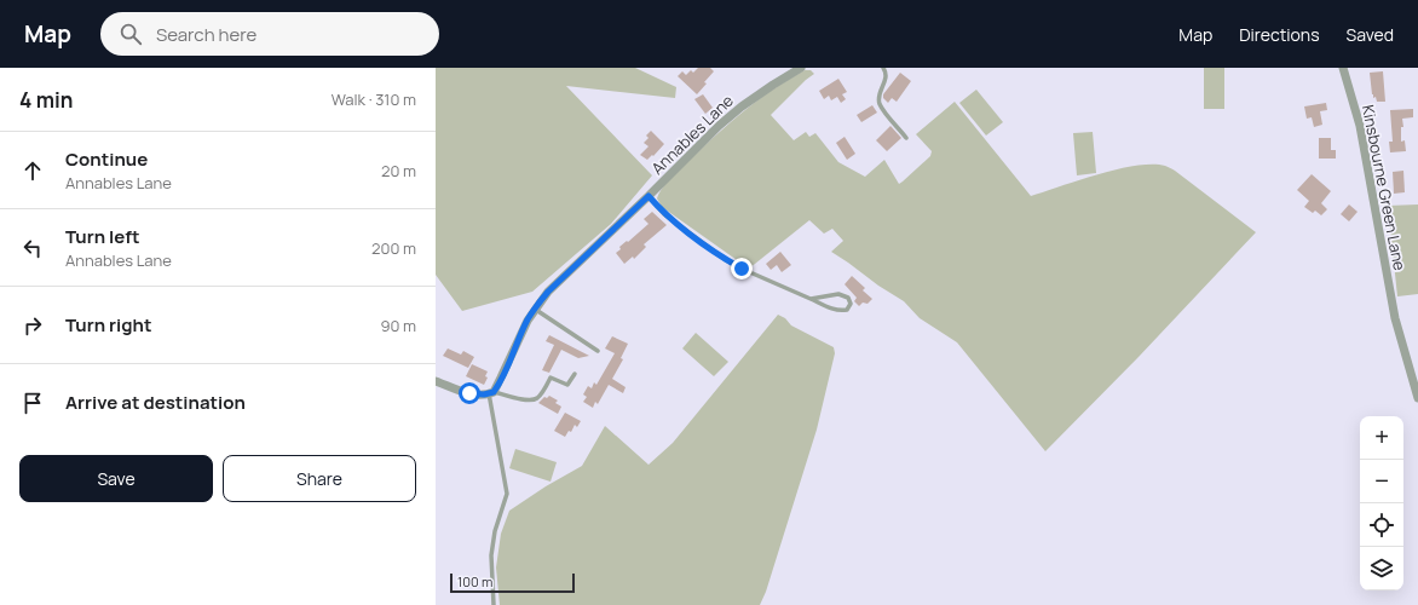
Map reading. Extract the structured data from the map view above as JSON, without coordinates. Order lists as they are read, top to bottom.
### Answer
{
  "streets": {
    "street": ["Annables Lane", "Kinsbourne Green Lane"]
  },
  "scale_bar": "100 m",
  "page": {
    "header": "Map",
    "search": "Search here",
    "nav": ["Map", "Directions", "Saved"],
    "heading": ["4 min", "Walk · 310 m"],
    "list": [
      ["Continue", "Annables Lane", "20 m"],
      ["Turn left", "Annables Lane", "200 m"],
      ["Turn right", "90 m"],
      "Arrive at destination"
    ],
    "map_buttons": ["+", "−"],
    "buttons": ["Save", "Share"],
    "scale": "100 m"
  }
}
